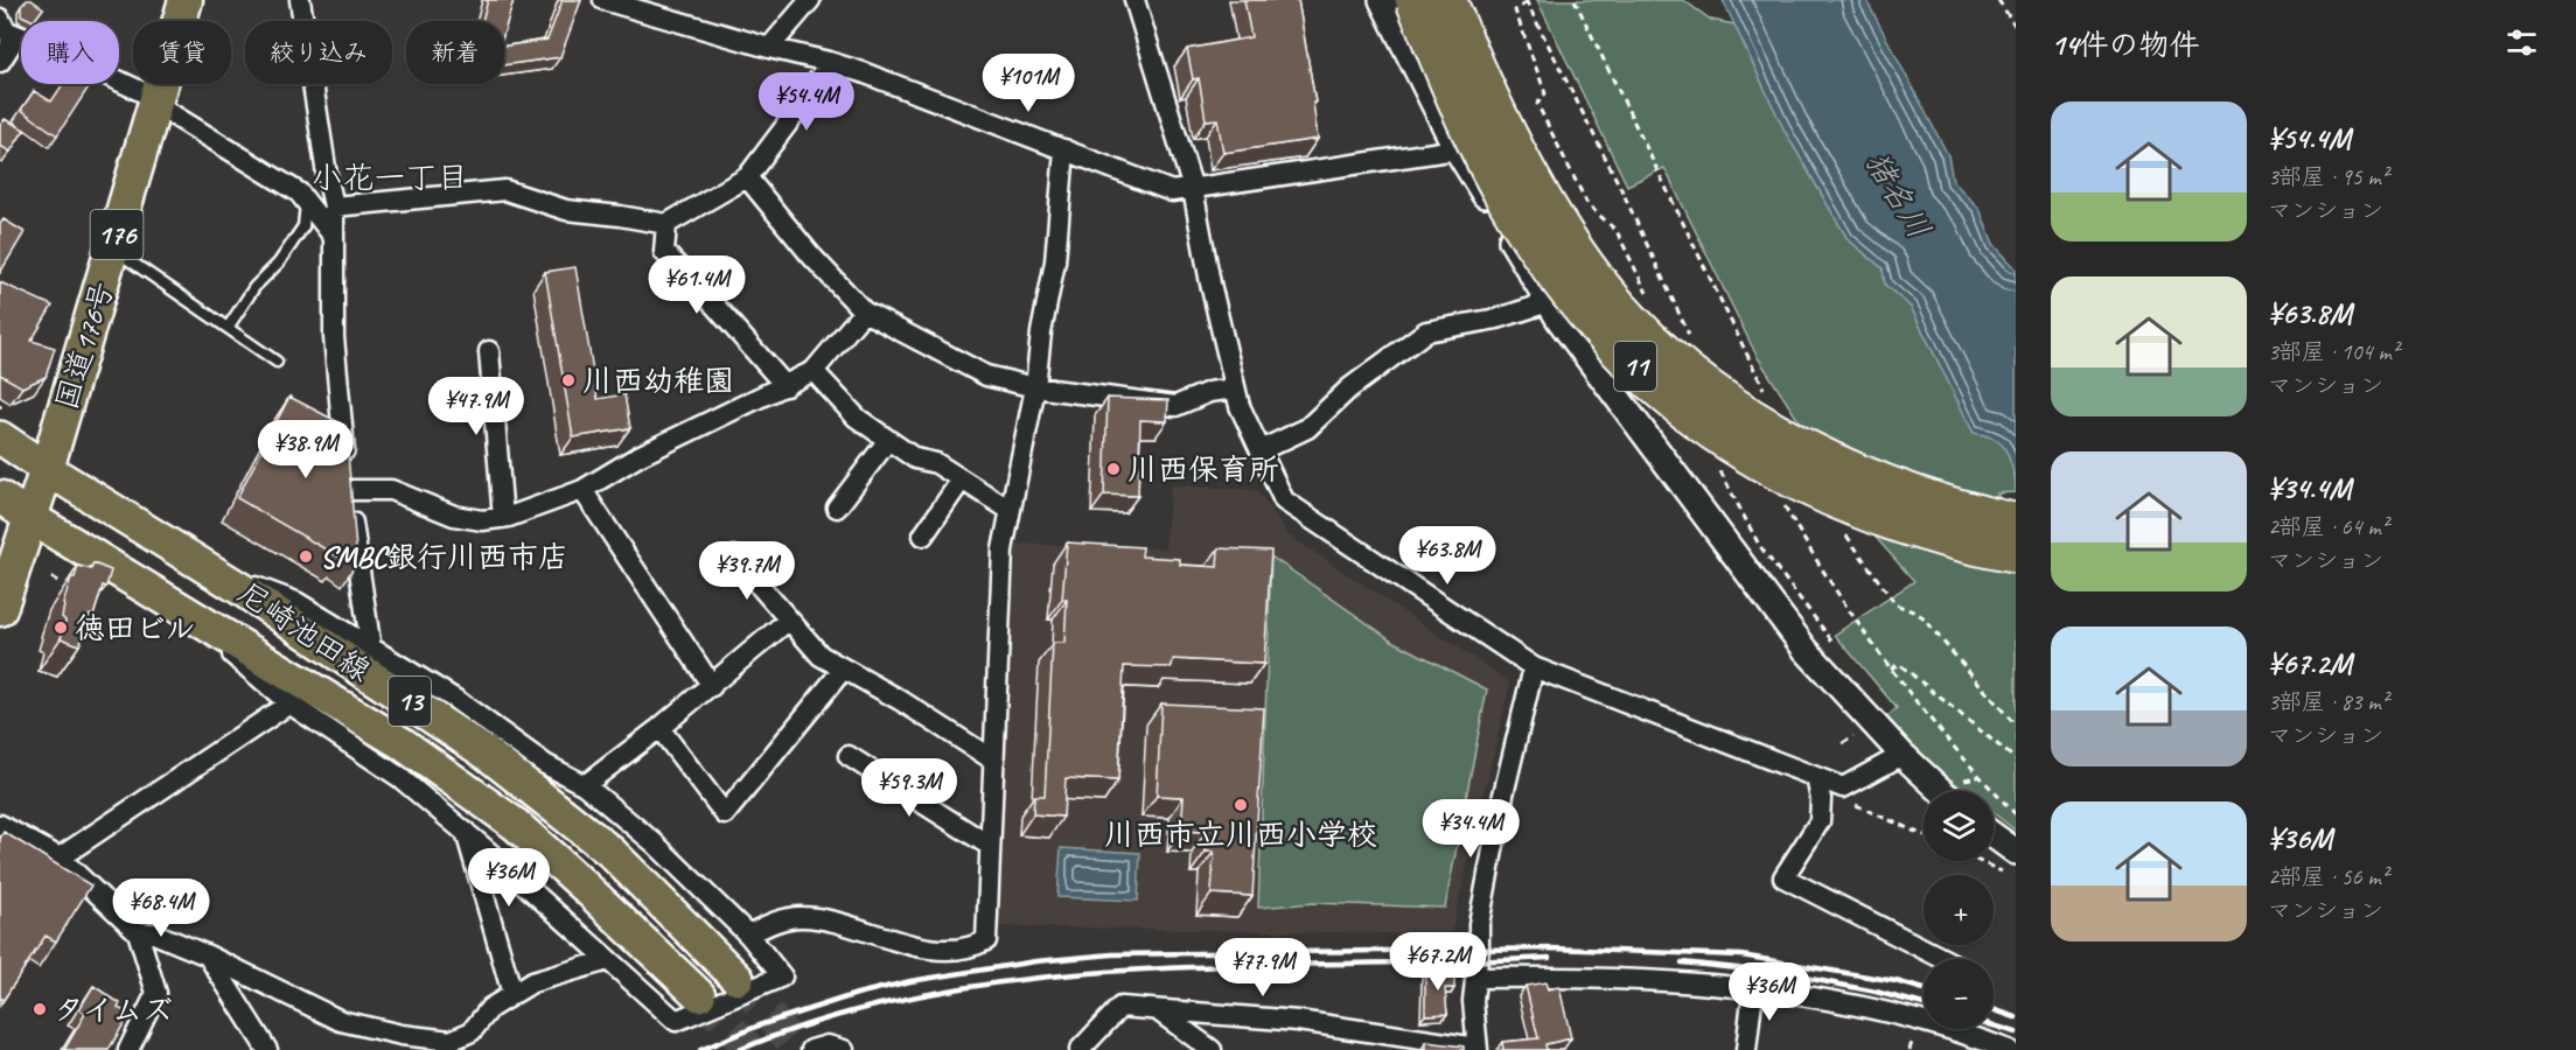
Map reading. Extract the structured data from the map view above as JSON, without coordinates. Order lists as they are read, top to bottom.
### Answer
{
  "streets": {
    "highway": ["176", "国道176号", "11"],
    "main road": ["尼崎池田線", "13"]
  },
  "crossings": [
    ["国道176号", "尼崎池田線"]
  ],
  "districts": ["小花一丁目"],
  "water": ["猪名川"],
  "places": [
    "川西幼稚園",
    "川西保育所",
    "SMBC銀行川西市店",
    "徳田ビル",
    "川西市立川西小学校",
    "タイムズ"
  ],
  "page": {
    "heading": "14件の物件",
    "chip": [
      "購入",
      "賃貸",
      "絞り込み",
      "新着"
    ],
    "price": [
      "¥101M",
      "¥54.4M",
      "¥61.4M",
      "¥47.9M",
      "¥38.9M",
      "¥63.8M",
      "¥39.7M",
      "¥59.3M",
      "¥34.4M",
      "¥36M",
      "¥68.4M",
      "¥67.2M",
      "¥77.9M",
      "¥36M"
    ],
    "list": [
      {
        "name": "¥54.4M",
        "note": "3部屋 · 95 m² · マンション"
      },
      {
        "name": "¥63.8M",
        "note": "3部屋 · 104 m² · マンション"
      },
      {
        "name": "¥34.4M",
        "note": "2部屋 · 64 m² · マンション"
      },
      {
        "name": "¥67.2M",
        "note": "3部屋 · 83 m² · マンション"
      },
      {
        "name": "¥36M",
        "note": "2部屋 · 56 m² · マンション"
      }
    ],
    "map_buttons": ["+", "−"]
  }
}
